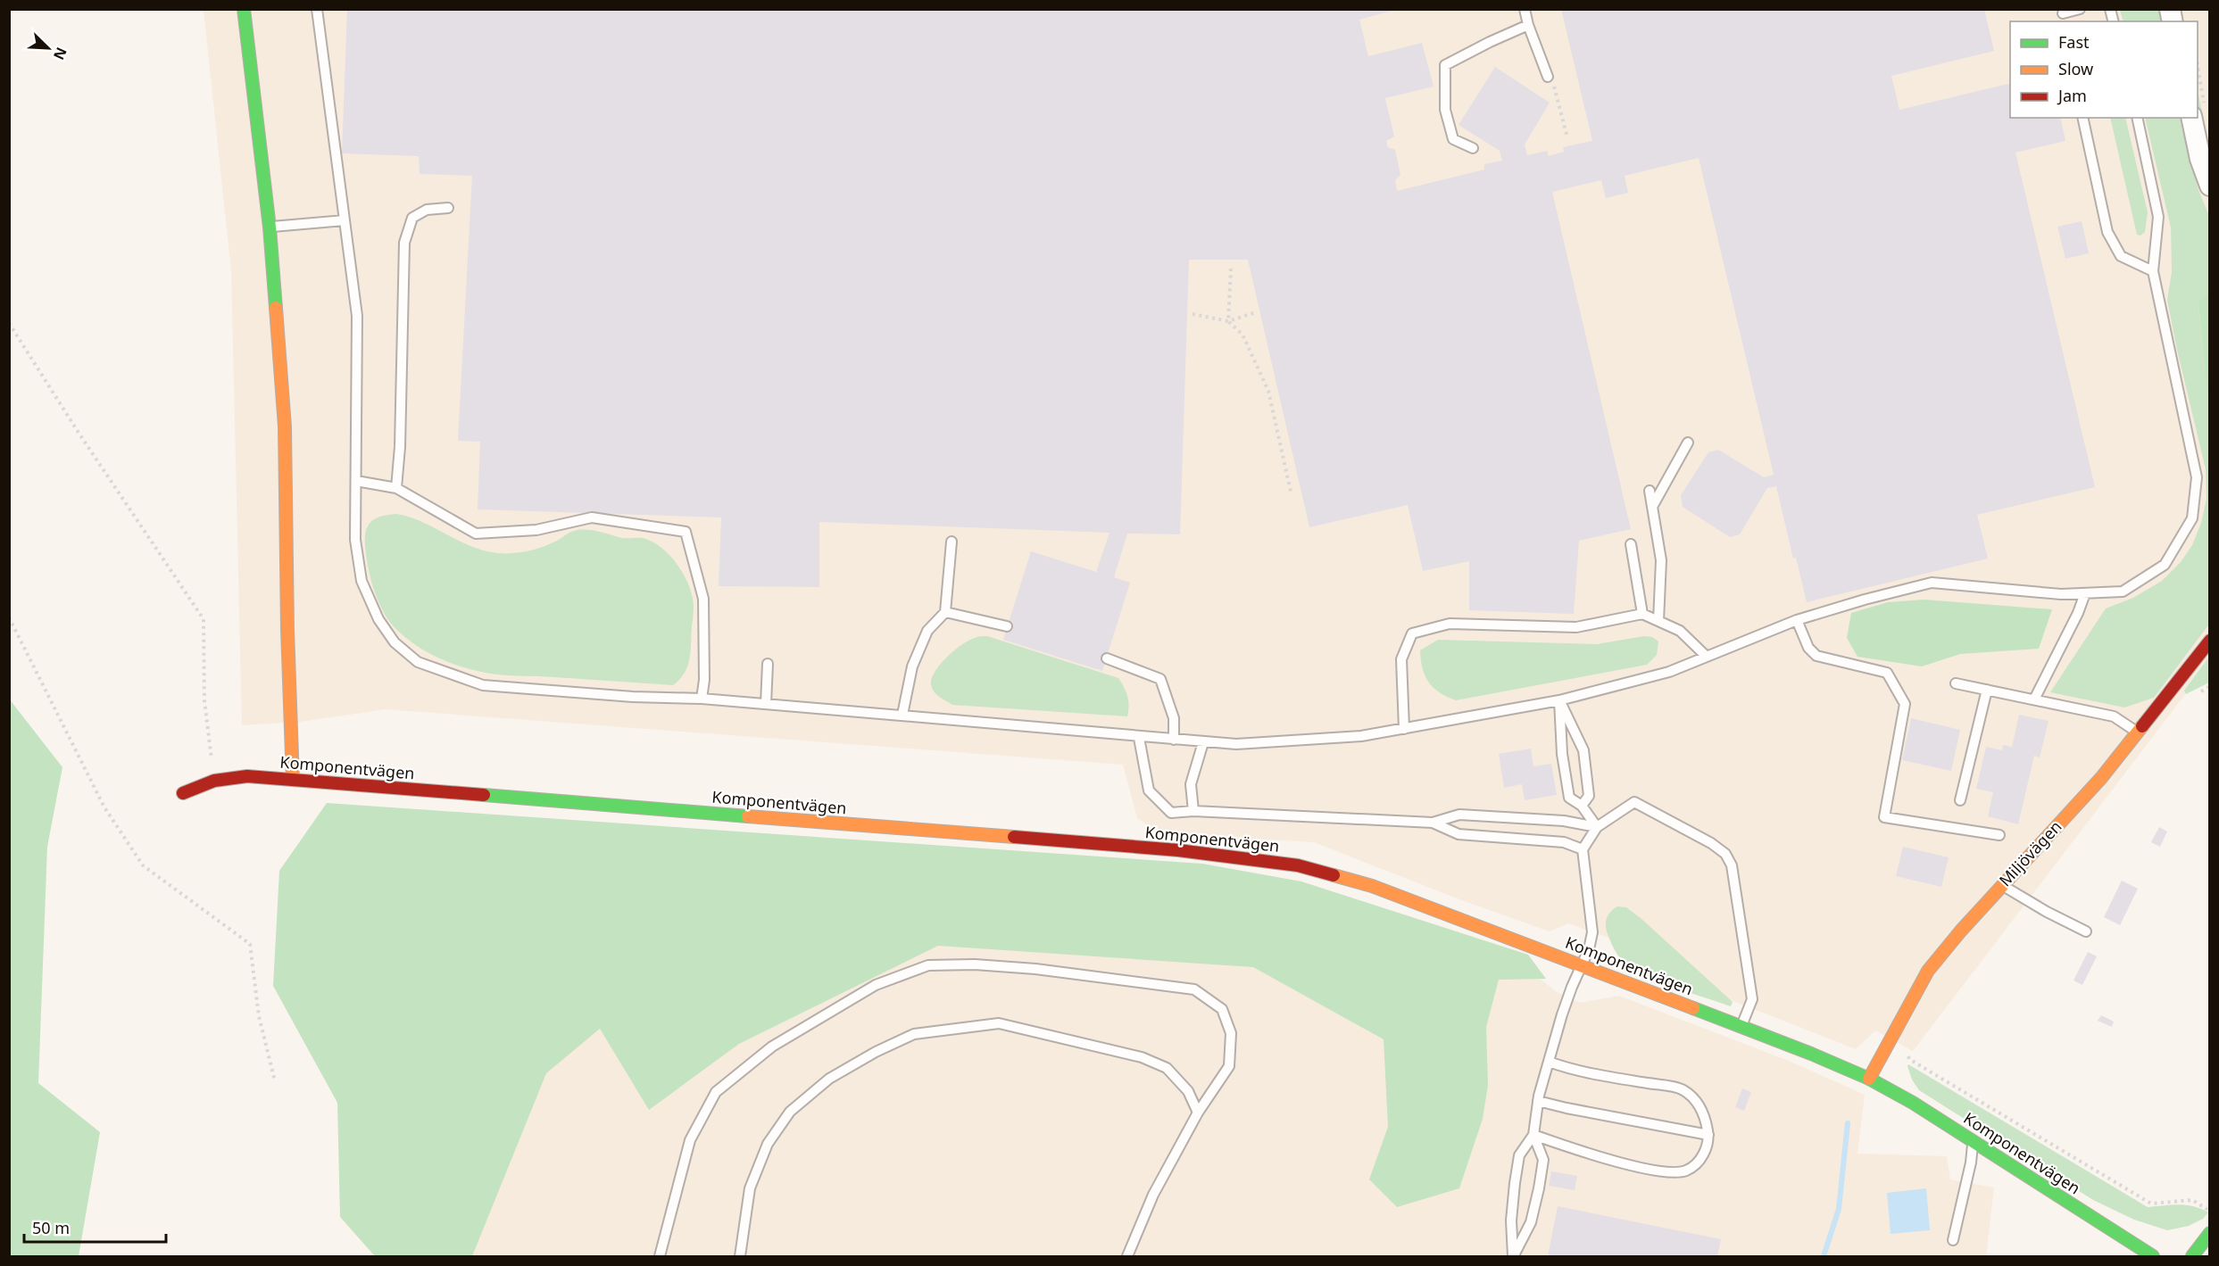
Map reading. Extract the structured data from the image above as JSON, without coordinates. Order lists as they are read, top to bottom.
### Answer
{
  "streets": {
    "street": ["Komponentvägen", "Miljövägen"]
  },
  "crossings": [
    ["Komponentvägen", "Miljövägen"]
  ],
  "legend": ["Fast", "Slow", "Jam"],
  "scale_bar": "50 m",
  "north": "bottom right"
}
